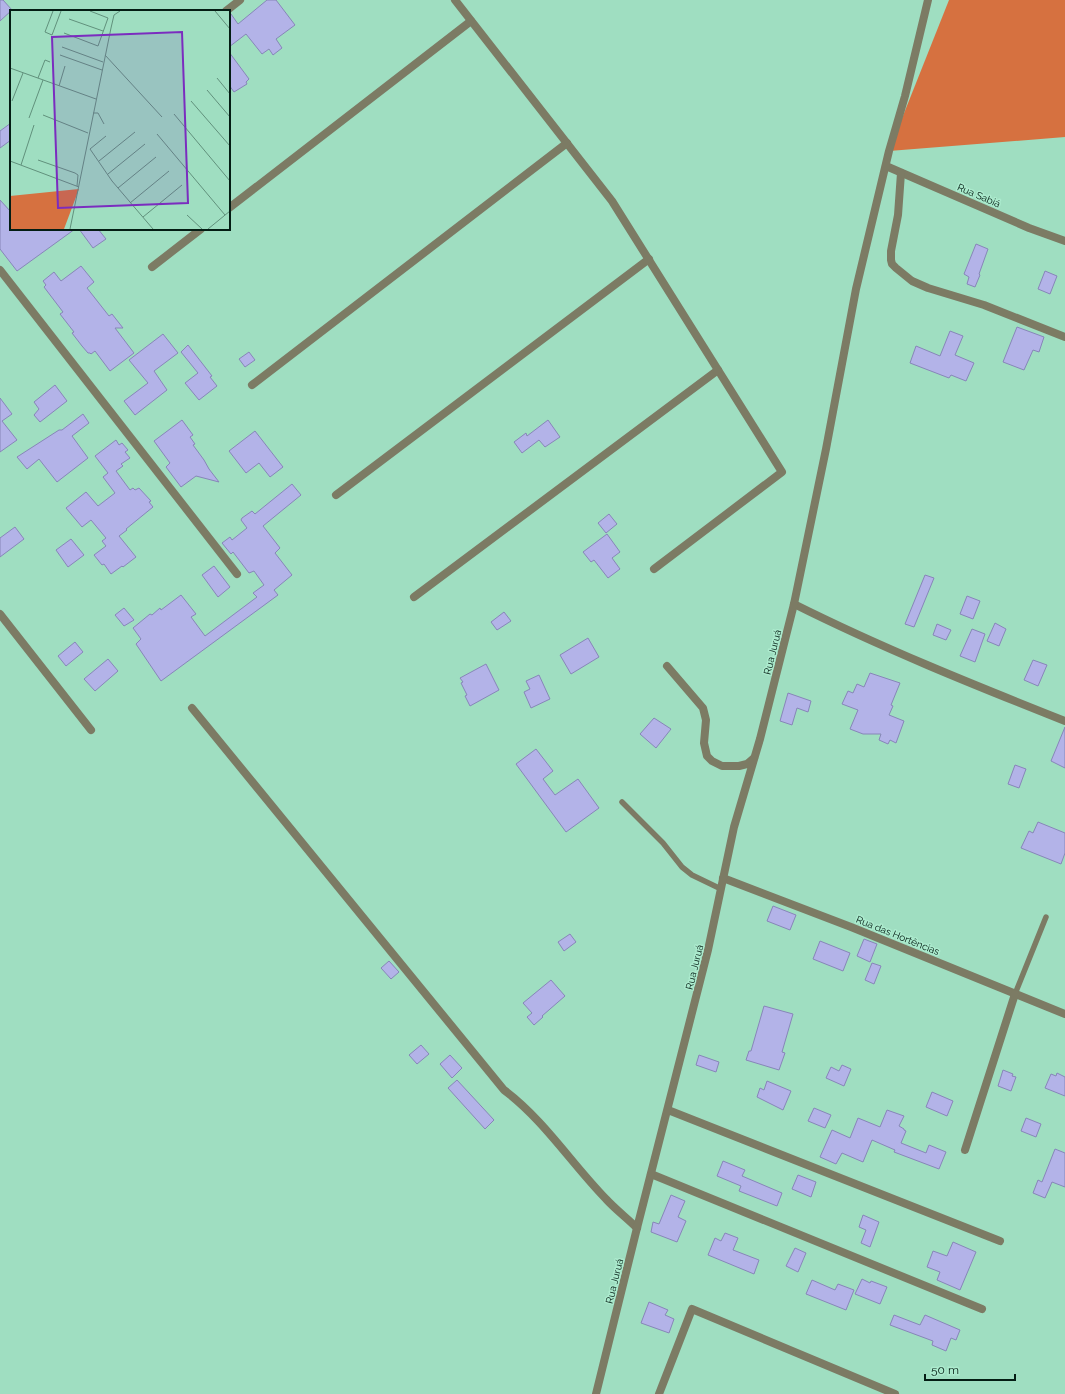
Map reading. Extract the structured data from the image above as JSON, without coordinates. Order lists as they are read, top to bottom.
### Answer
{
  "streets": {
    "street": ["Rua Sabiá", "Rua Juruá", "Rua das Hortências"]
  },
  "crossings": [
    ["Rua Sabiá", "Rua Juruá"],
    ["Rua Juruá", "Rua das Hortências"]
  ],
  "scale_bar": "50 m"
}
